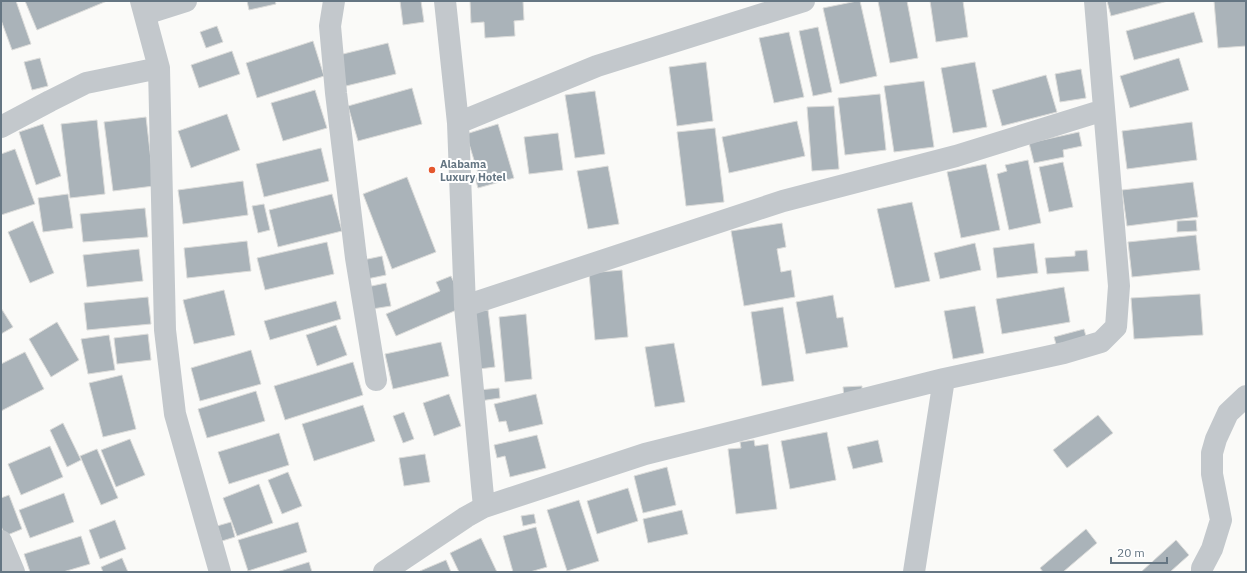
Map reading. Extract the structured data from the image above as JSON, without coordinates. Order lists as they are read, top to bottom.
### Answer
{
  "places": ["Alabama Luxury Hotel"],
  "scale_bar": "20 m"
}
